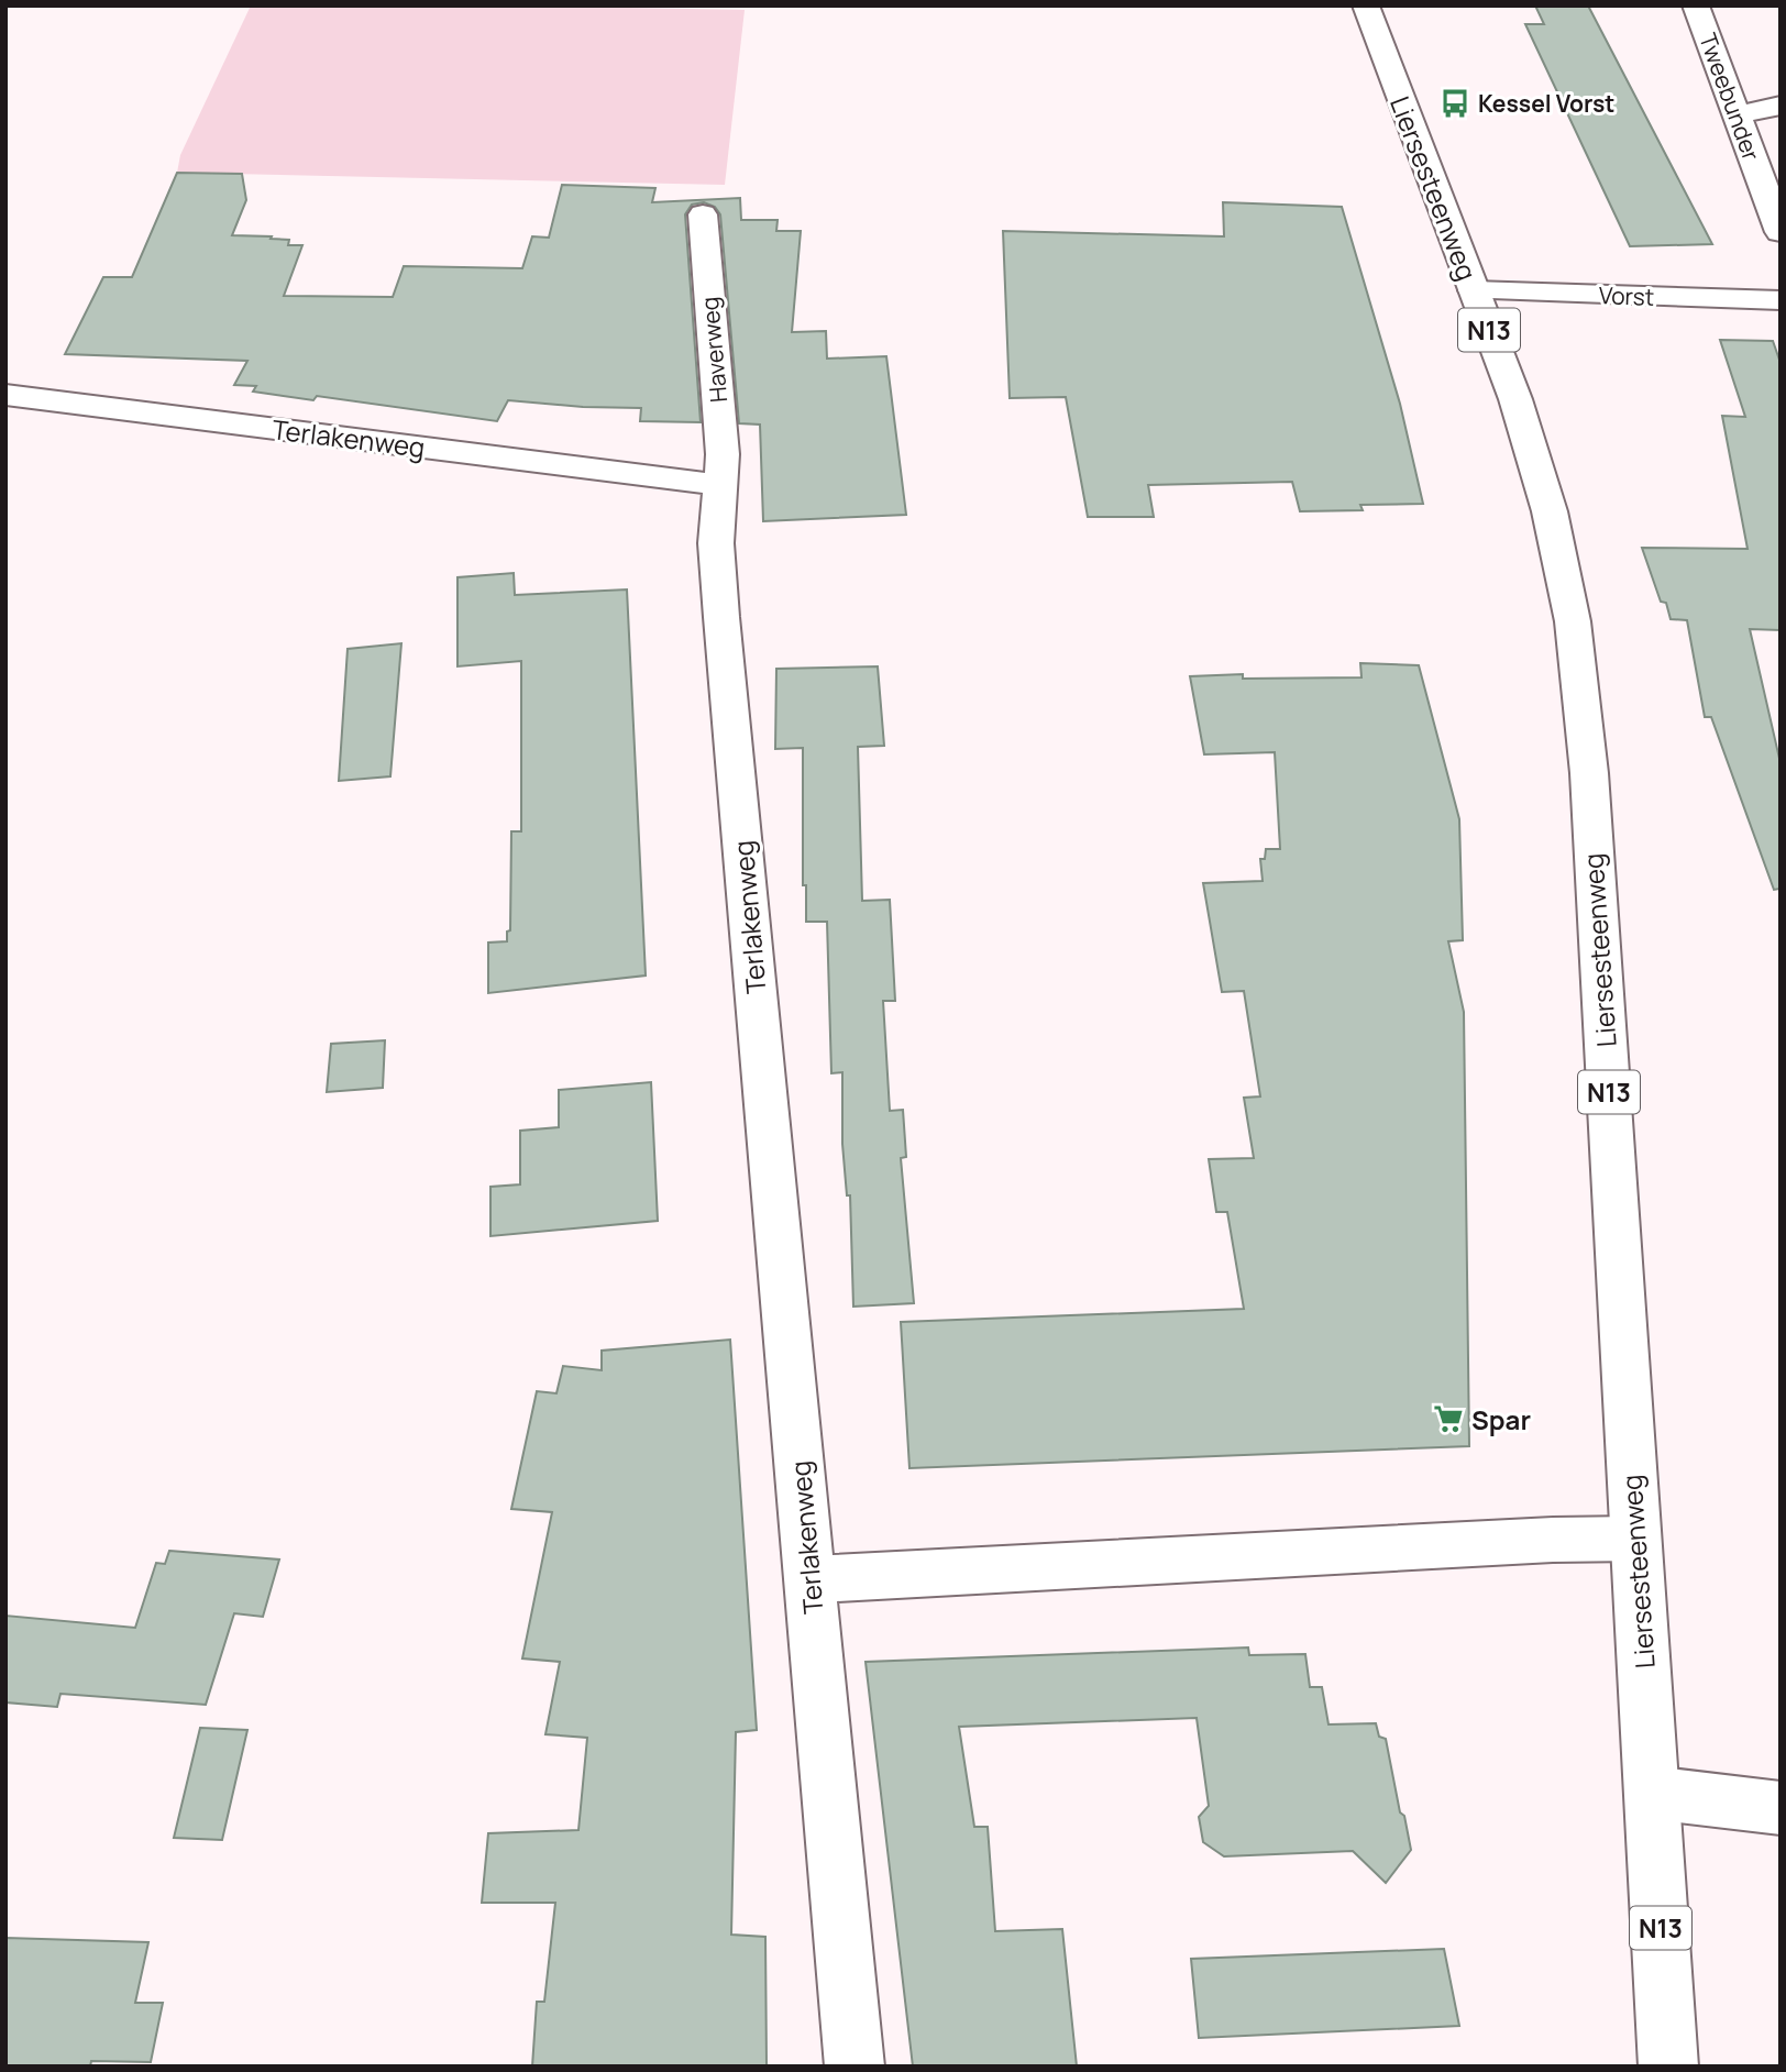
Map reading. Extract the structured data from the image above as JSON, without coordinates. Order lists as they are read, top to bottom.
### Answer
{
  "streets": {
    "street": [
      "Tweebunder",
      "Liersesteenweg",
      "Vorst",
      "N13",
      "Haverweg",
      "Terlakenweg"
    ]
  },
  "crossings": [
    ["Liersesteenweg", "Vorst"],
    ["Haverweg", "Terlakenweg"]
  ],
  "places": {
    "bus stop": ["Kessel Vorst"],
    "supermarket": ["Spar"]
  }
}
